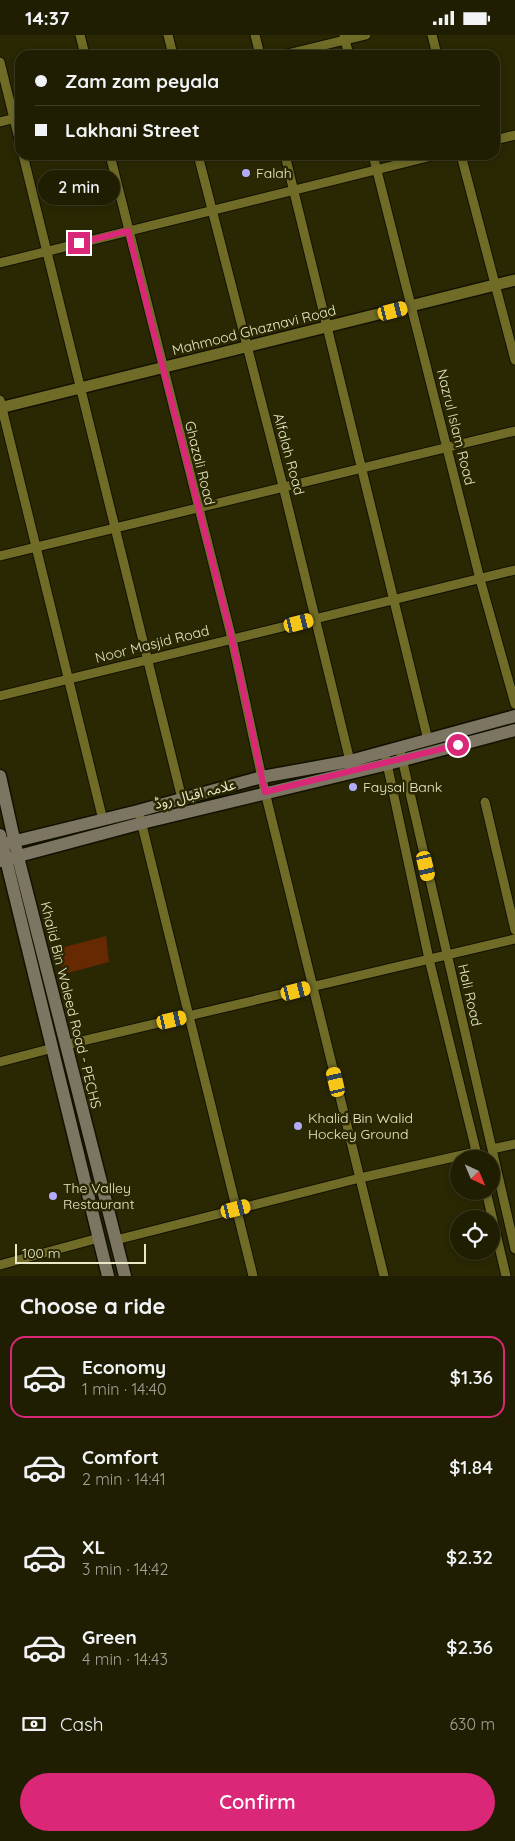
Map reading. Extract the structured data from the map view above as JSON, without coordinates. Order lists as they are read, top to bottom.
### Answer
{
  "streets": {
    "main road": ["علامہ اقبال روڈ", "Khalid Bin Waleed Road - PECHS"],
    "street": [
      "Mahmood Ghaznavi Road",
      "Nazrul Islam Road",
      "Alfalah Road",
      "Ghazali Road",
      "Noor Masjid Road",
      "Hali Road"
    ]
  },
  "crossings": [
    ["Mahmood Ghaznavi Road", "Nazrul Islam Road"],
    ["Mahmood Ghaznavi Road", "Alfalah Road"],
    ["Mahmood Ghaznavi Road", "Ghazali Road"],
    ["Nazrul Islam Road", "Noor Masjid Road"],
    ["Alfalah Road", "Noor Masjid Road"],
    ["Alfalah Road", "علامہ اقبال روڈ"],
    ["Ghazali Road", "Noor Masjid Road"],
    ["Ghazali Road", "علامہ اقبال روڈ"],
    ["علامہ اقبال روڈ", "Hali Road"],
    ["علامہ اقبال روڈ", "Khalid Bin Waleed Road - PECHS"]
  ],
  "places": [
    "Falah",
    "Faysal Bank",
    "Khalid Bin Walid Hockey Ground",
    "The Valley Restaurant"
  ],
  "scale_bar": "100 m",
  "north": "bottom right",
  "page": {
    "status": "14:37",
    "banner": ["Zam zam peyala", "Lakhani Street"],
    "bubble": "2 min",
    "scale": "100 m",
    "heading": "Choose a ride",
    "list": [
      {
        "name": "Economy",
        "note": "1 min · 14:40",
        "value": "$1.36"
      },
      {
        "name": "Comfort",
        "note": "2 min · 14:41",
        "value": "$1.84"
      },
      {
        "name": "XL",
        "note": "3 min · 14:42",
        "value": "$2.32"
      },
      {
        "name": "Green",
        "note": "4 min · 14:43",
        "value": "$2.36"
      }
    ],
    "pay": ["Cash", "630 m"],
    "buttons": "Confirm"
  }
}
